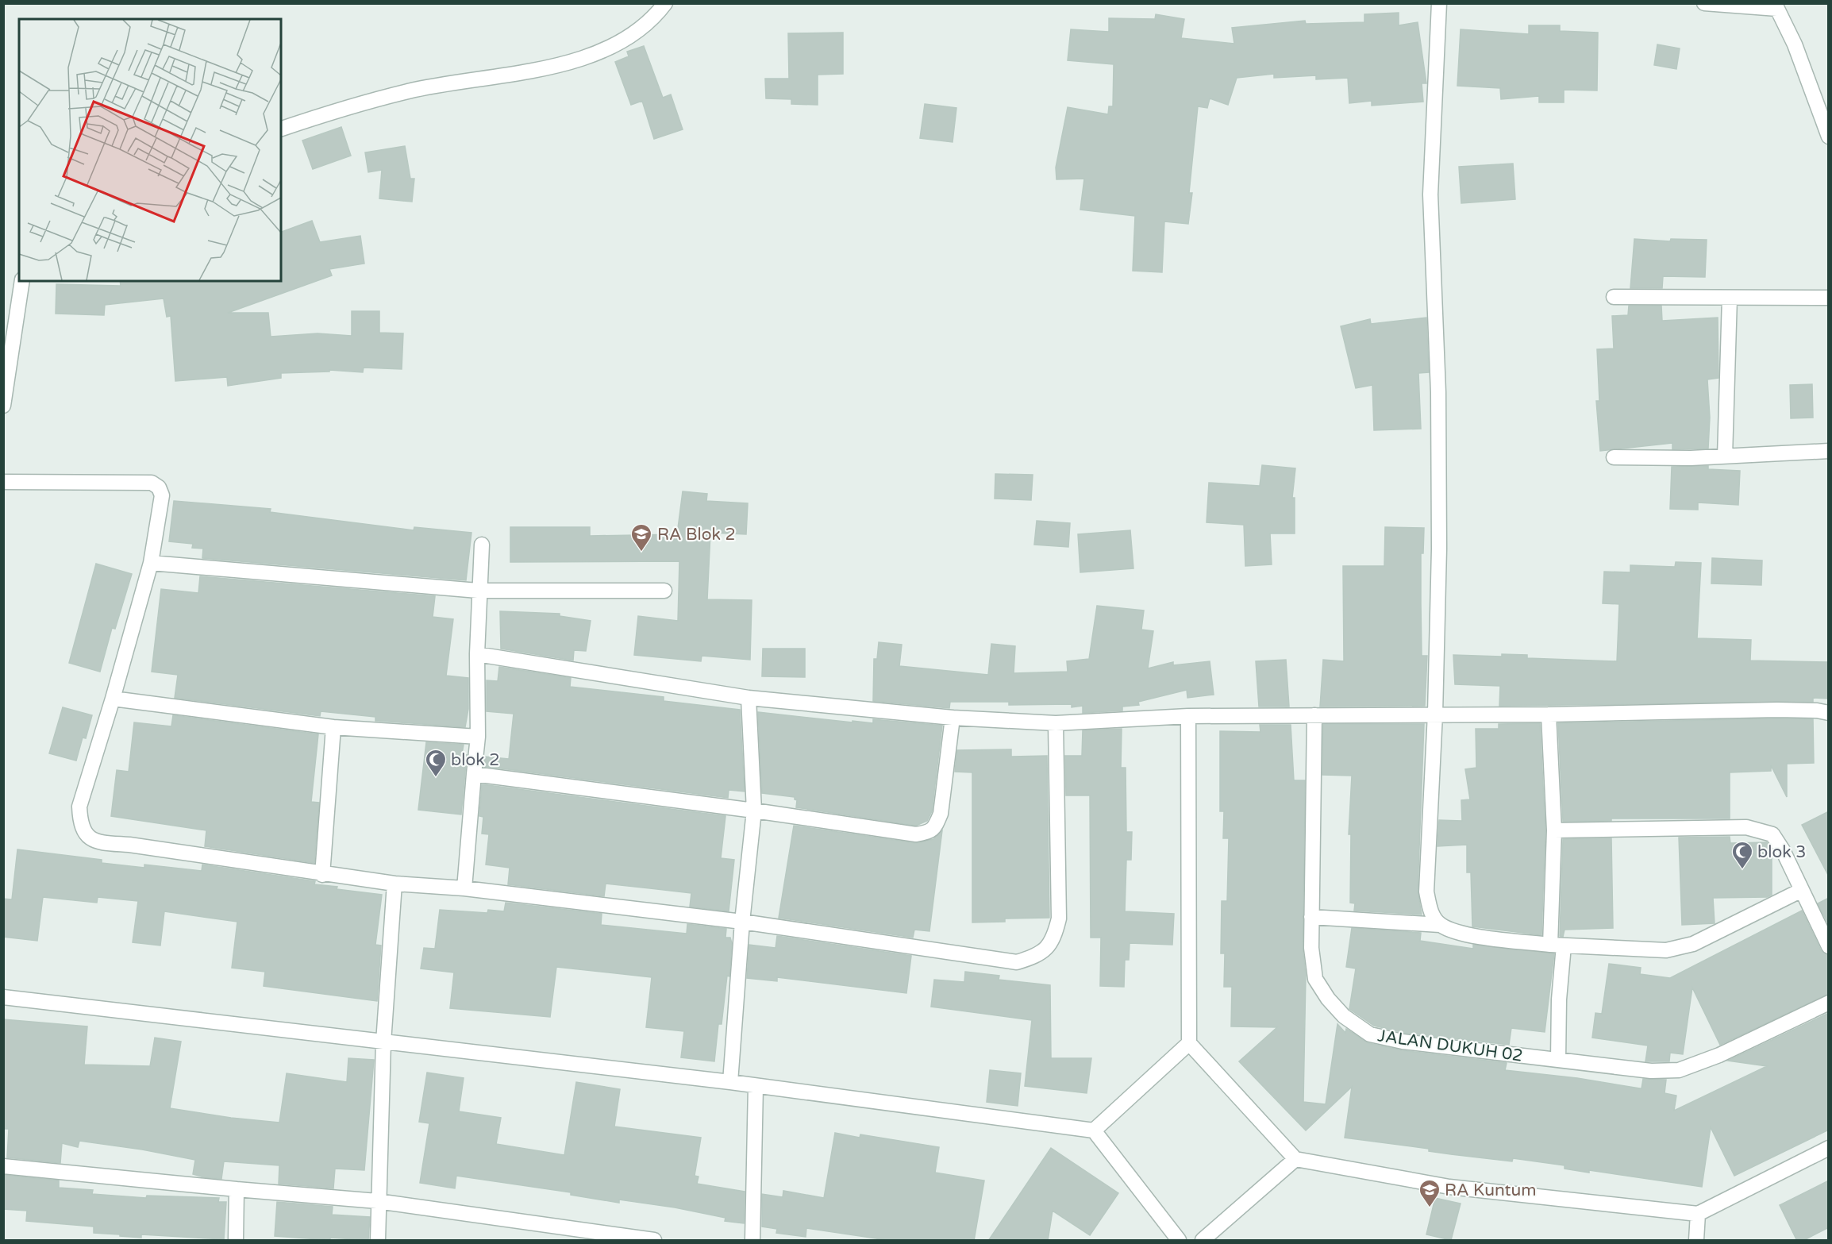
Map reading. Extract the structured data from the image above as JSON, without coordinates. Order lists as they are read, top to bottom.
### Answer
{
  "streets": {
    "street": ["JALAN DUKUH 02"]
  },
  "places": {
    "school or university": ["RA Blok 2", "RA Kuntum"],
    "mosque": ["blok 2", "blok 3"]
  }
}
